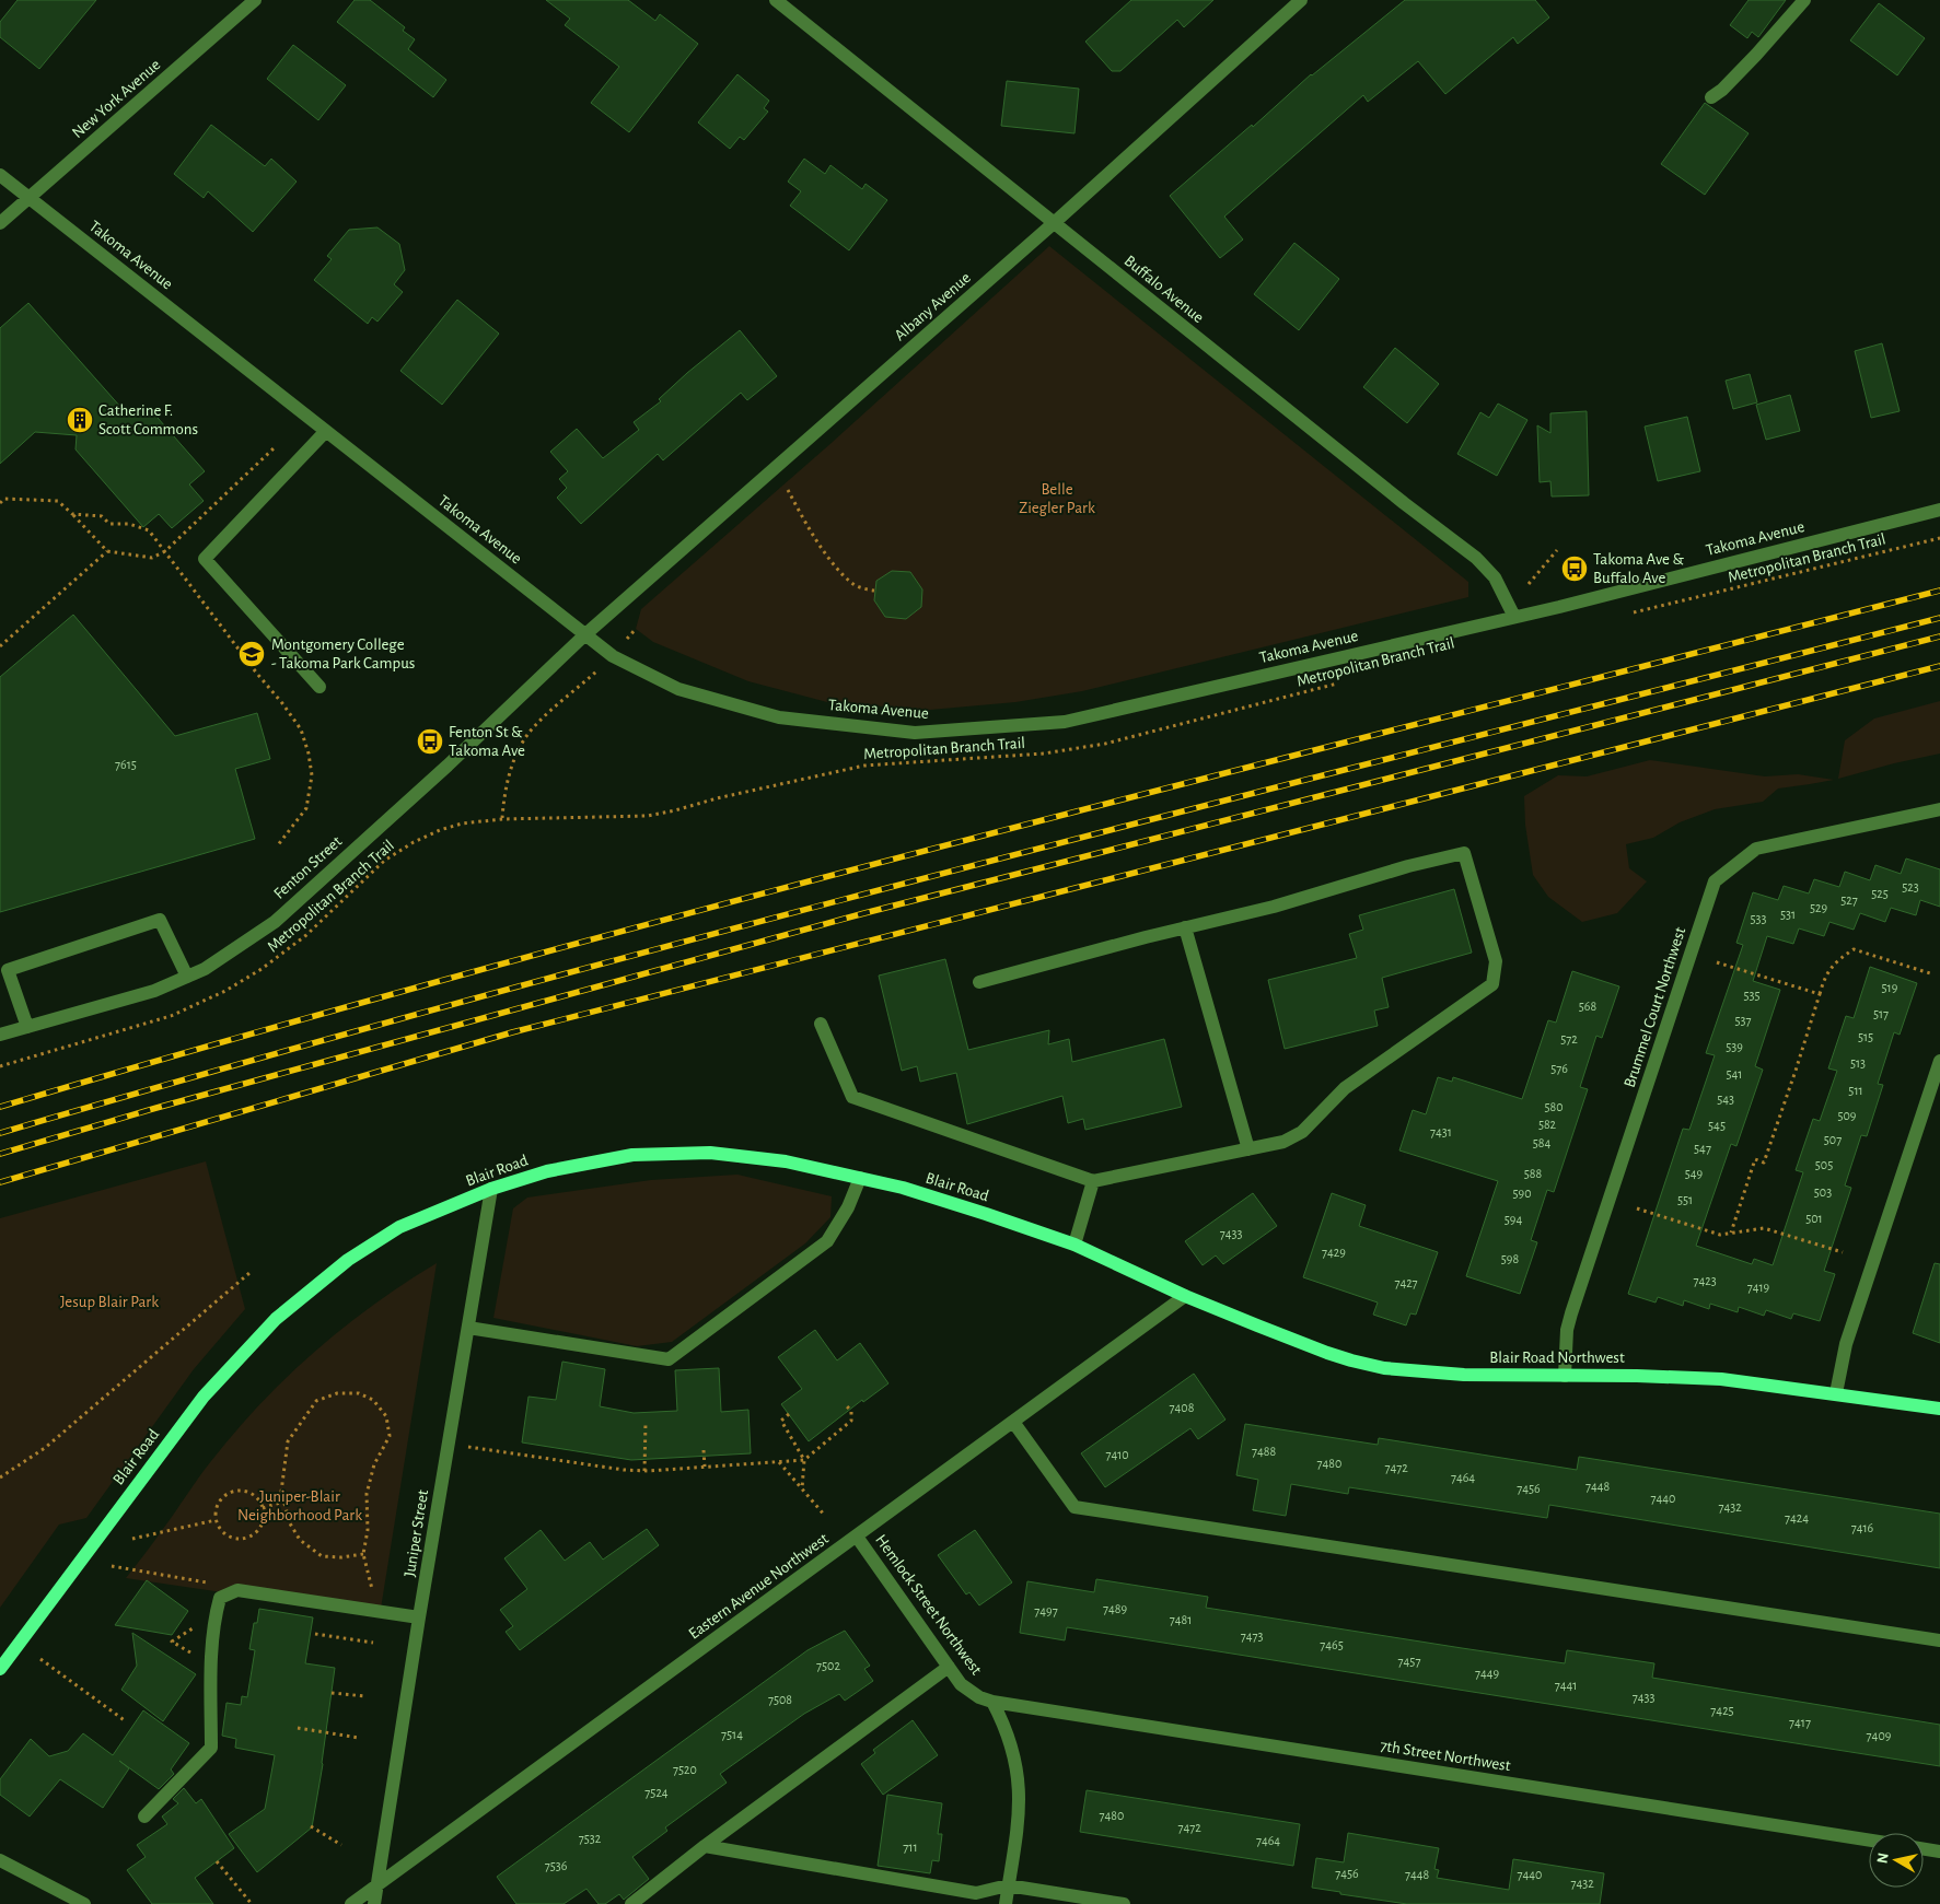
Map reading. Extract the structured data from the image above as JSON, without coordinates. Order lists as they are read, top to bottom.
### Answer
{
  "streets": {
    "main road": ["Blair Road", "Blair Road Northwest"],
    "street": [
      "New York Avenue",
      "Takoma Avenue",
      "Buffalo Avenue",
      "Albany Avenue",
      "Fenton Street",
      "Brummel Court Northwest",
      "Juniper Street",
      "Eastern Avenue Northwest",
      "Hemlock Street Northwest",
      "7th Street Northwest"
    ],
    "path": ["Metropolitan Branch Trail"]
  },
  "crossings": [
    ["New York Avenue", "Takoma Avenue"],
    ["Takoma Avenue", "Buffalo Avenue"],
    ["Takoma Avenue", "Albany Avenue"],
    ["Takoma Avenue", "Fenton Street"],
    ["Buffalo Avenue", "Albany Avenue"],
    ["Albany Avenue", "Fenton Street"],
    ["Brummel Court Northwest", "Blair Road Northwest"],
    ["Blair Road", "Blair Road Northwest"],
    ["Blair Road", "Juniper Street"],
    ["Blair Road", "Eastern Avenue Northwest"],
    ["Blair Road Northwest", "Eastern Avenue Northwest"],
    ["Juniper Street", "Eastern Avenue Northwest"],
    ["Eastern Avenue Northwest", "Hemlock Street Northwest"],
    ["Hemlock Street Northwest", "7th Street Northwest"]
  ],
  "parks": ["Belle Ziegler Park", "Jesup Blair Park", "Juniper-Blair Neighborhood Park"],
  "places": {
    "building": ["Catherine F. Scott Commons"],
    "bus stop": ["Takoma Ave & Buffalo Ave", "Fenton St & Takoma Ave"],
    "school or university": ["Montgomery College - Takoma Park Campus"]
  },
  "house_numbers": [
    "7615",
    "523",
    "525",
    "527",
    "529",
    "531",
    "533",
    "519",
    "535",
    "568",
    "517",
    "537",
    "515",
    "572",
    "539",
    "513",
    "576",
    "541",
    "511",
    "543",
    "580",
    "509",
    "582",
    "545",
    "7431",
    "507",
    "584",
    "547",
    "505",
    "588",
    "549",
    "503",
    "590",
    "551",
    "501",
    "594",
    "7433",
    "7429",
    "598",
    "7423",
    "7427",
    "7419",
    "7408",
    "7488",
    "7410",
    "7480",
    "7472",
    "7464",
    "7448",
    "7456",
    "7440",
    "7432",
    "7424",
    "7416",
    "7489",
    "7497",
    "7481",
    "7473",
    "7465",
    "7457",
    "7502",
    "7449",
    "7441",
    "7433",
    "7508",
    "7425",
    "7417",
    "7514",
    "7409",
    "7520",
    "7524",
    "7480",
    "7472",
    "7532",
    "7464",
    "711",
    "7536",
    "7456",
    "7448",
    "7440",
    "7432"
  ],
  "north": "left"
}
